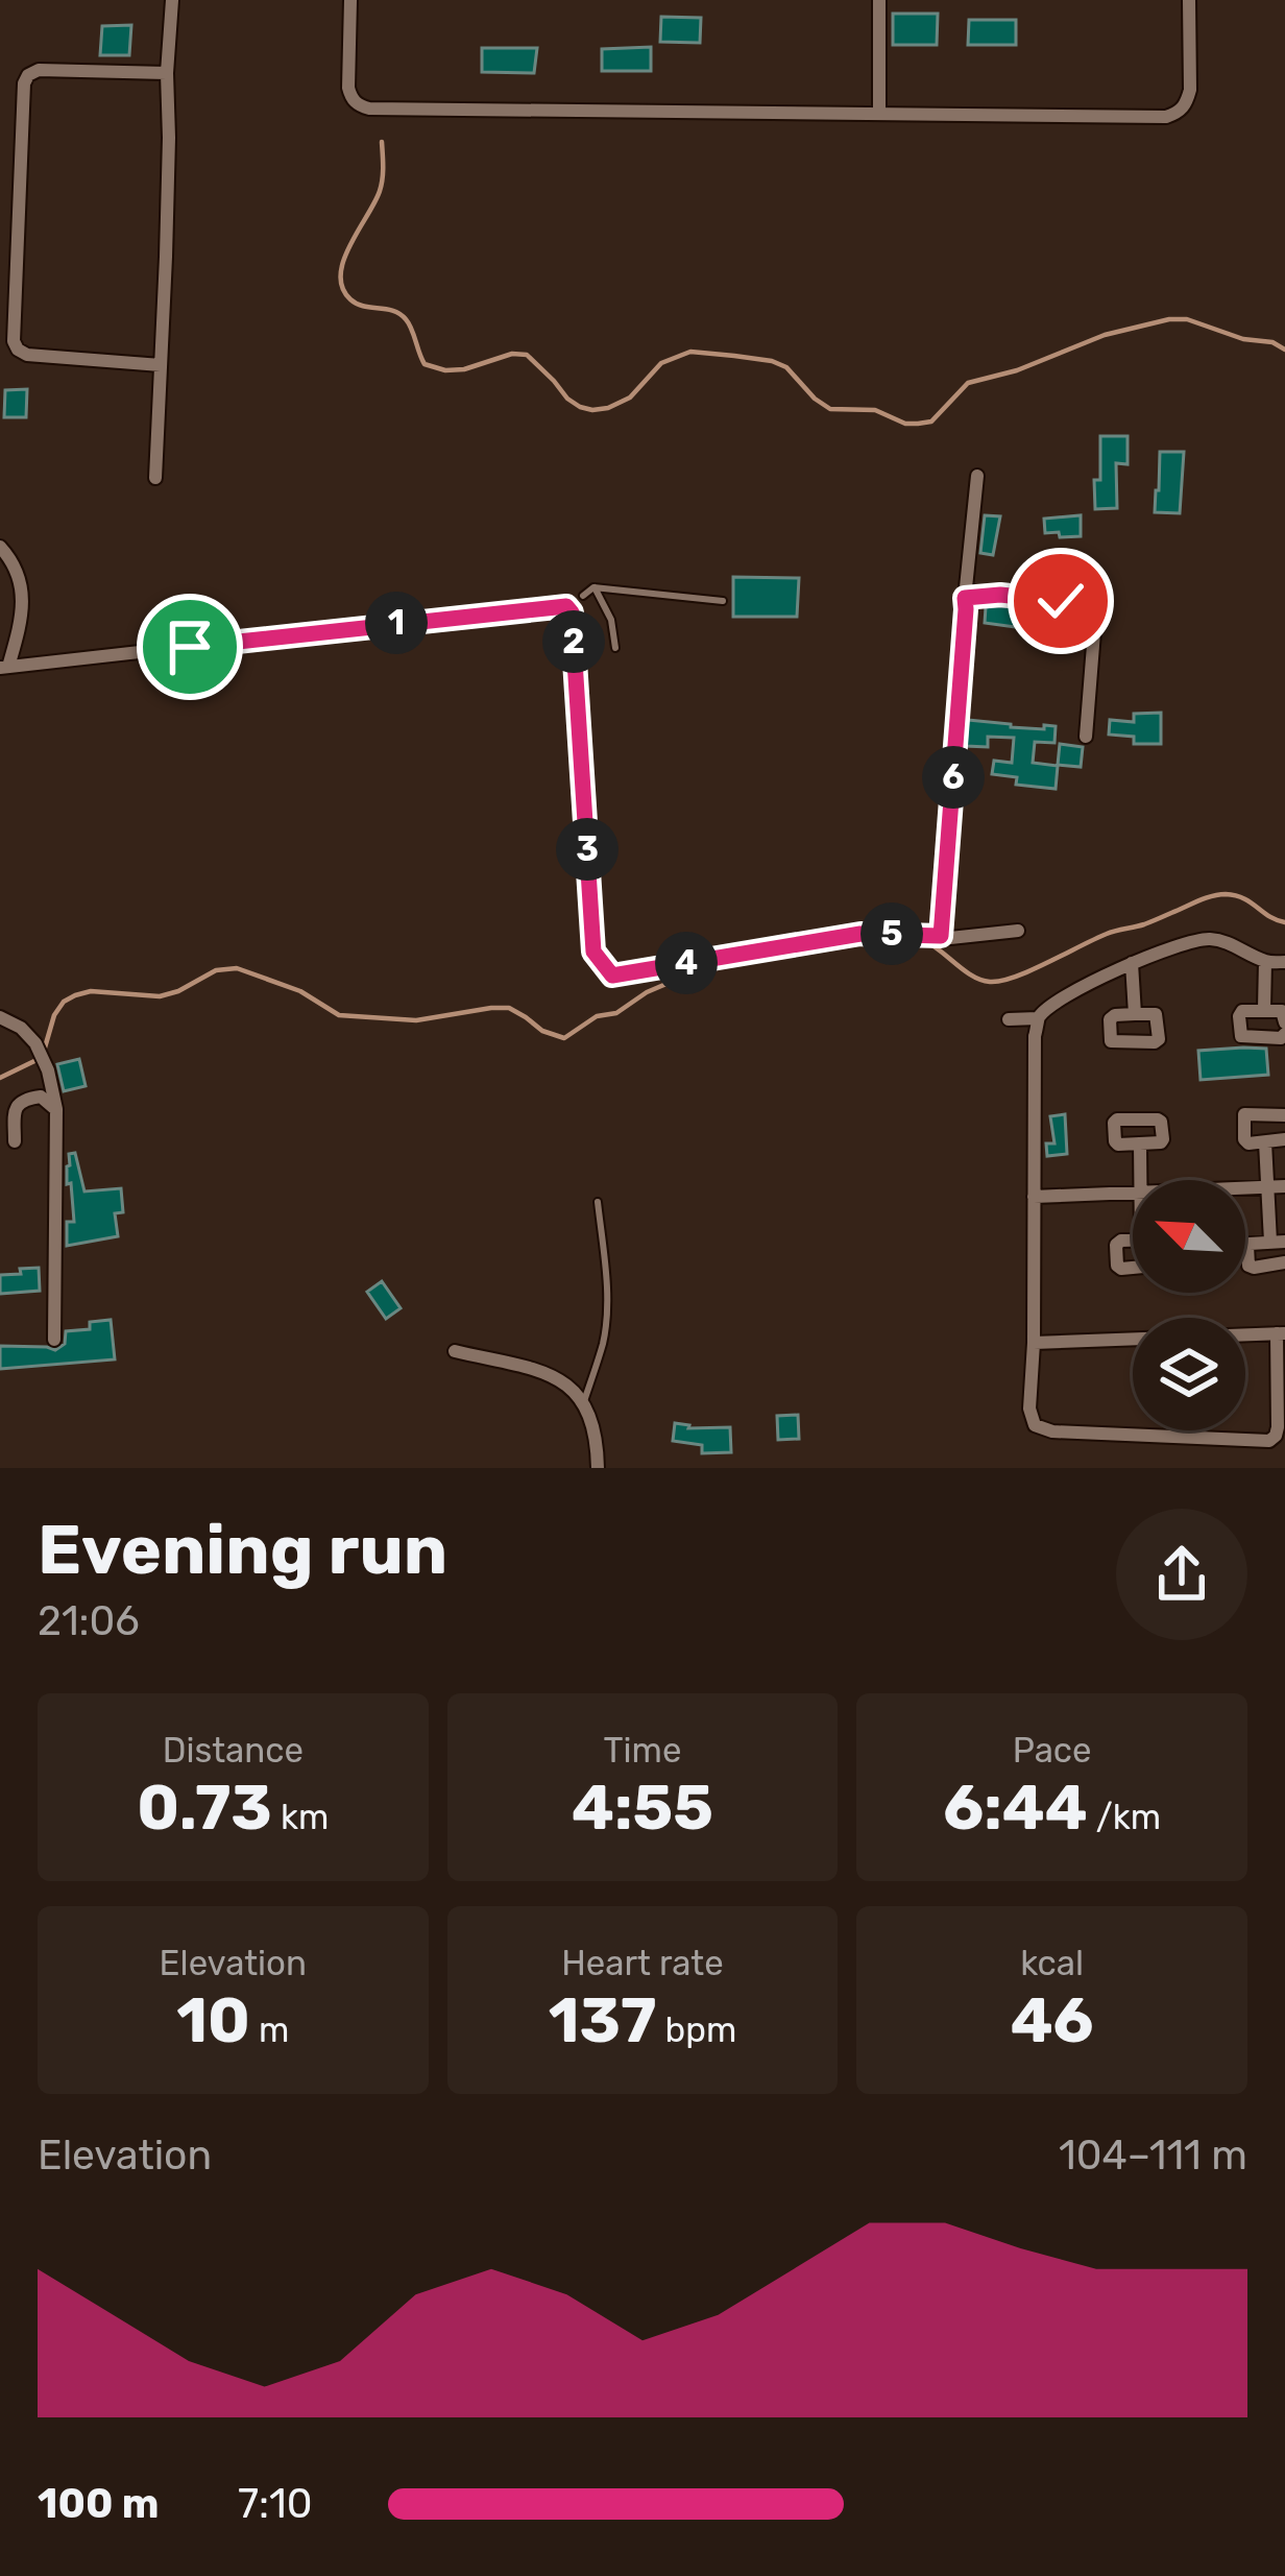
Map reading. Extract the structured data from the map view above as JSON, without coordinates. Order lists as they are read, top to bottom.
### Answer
{
  "north": "top left",
  "page": {
    "pins": [
      "1",
      "2",
      "6",
      "3",
      "5",
      "4"
    ],
    "heading": ["Evening run", "21:06"],
    "stats": [
      ["Distance", "0.73 km"],
      ["Time", "4:55"],
      ["Pace", "6:44 /km"],
      ["Elevation", "10 m"],
      ["Heart rate", "137 bpm"],
      ["kcal", "46"]
    ],
    "chart": ["Elevation", "104–111 m"],
    "list": [
      {
        "name": "100 m",
        "note": "7:10"
      }
    ]
  }
}
